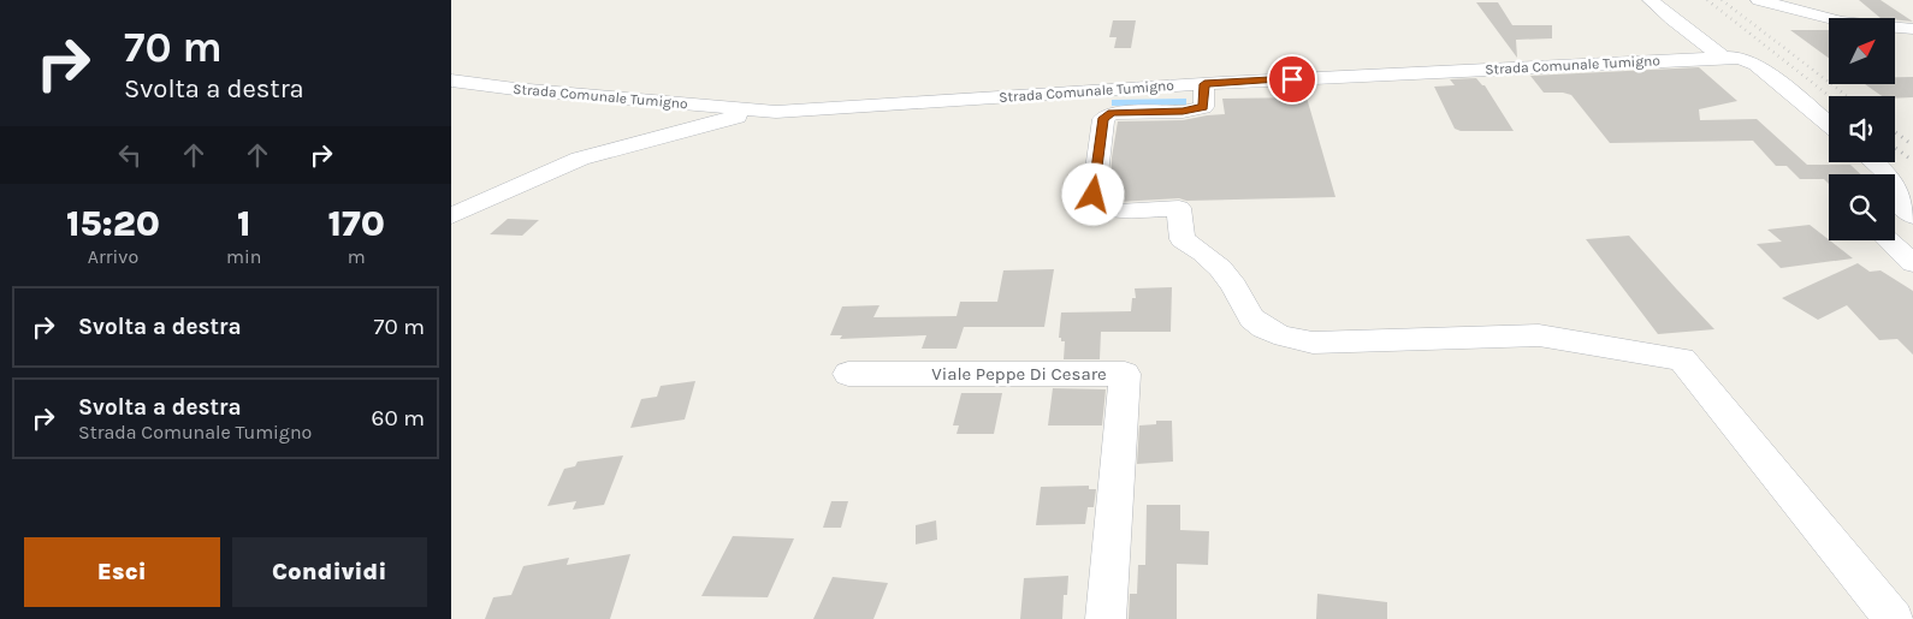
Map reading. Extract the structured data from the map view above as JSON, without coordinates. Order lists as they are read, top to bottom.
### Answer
{
  "streets": {
    "street": ["Strada Comunale Tumigno", "Viale Peppe Di Cesare"]
  },
  "north": "top right",
  "page": {
    "turn": ["70 m", "Svolta a destra"],
    "eta": [
      "15:20",
      "Arrivo",
      "1",
      "min",
      "170",
      "m"
    ],
    "list": [
      {
        "name": "Svolta a destra",
        "value": "70 m"
      },
      {
        "name": "Svolta a destra",
        "note": "Strada Comunale Tumigno",
        "value": "60 m"
      }
    ],
    "buttons": ["Esci", "Condividi"]
  }
}
